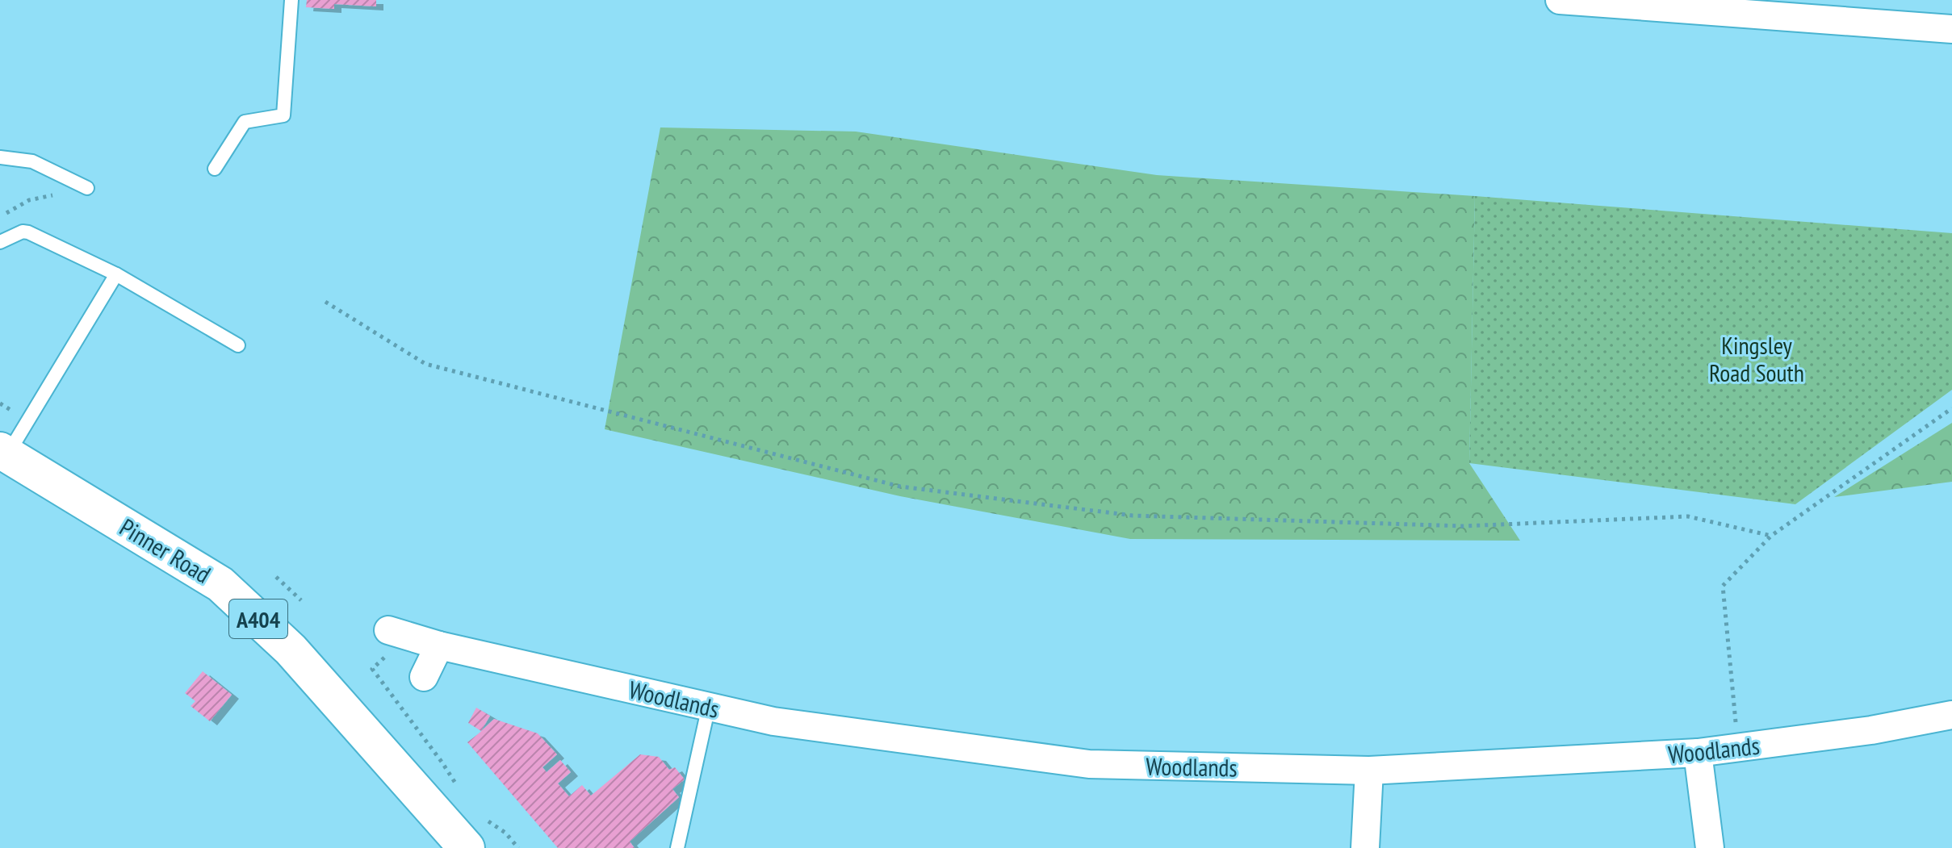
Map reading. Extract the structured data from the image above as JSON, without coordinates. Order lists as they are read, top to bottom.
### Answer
{
  "streets": {
    "main road": ["Pinner Road", "A404"],
    "street": ["Woodlands"]
  },
  "parks": ["Kingsley Road South"]
}
